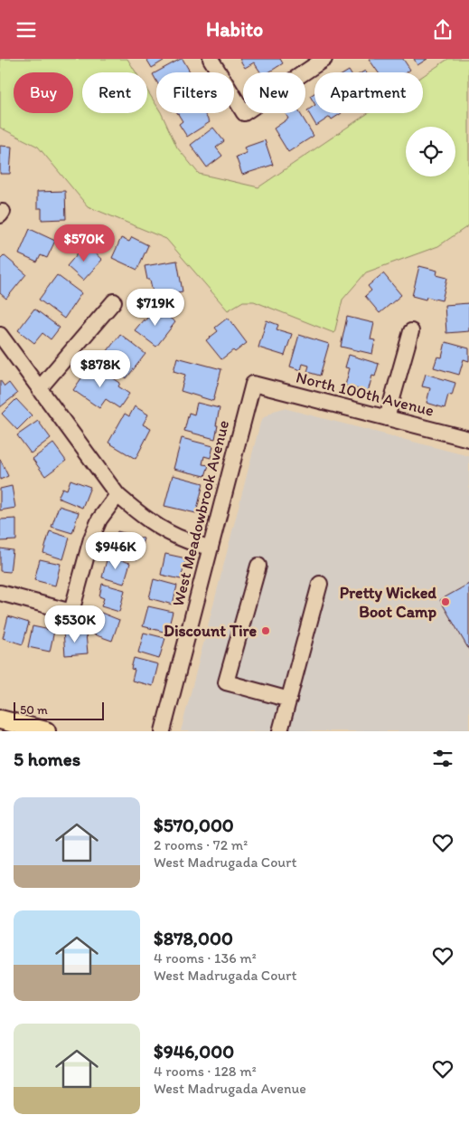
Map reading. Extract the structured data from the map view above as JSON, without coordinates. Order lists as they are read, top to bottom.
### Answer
{
  "streets": {
    "street": ["North 100th Avenue", "West Meadowbrook Avenue"]
  },
  "crossings": [
    ["North 100th Avenue", "West Meadowbrook Avenue"]
  ],
  "places": ["Pretty Wicked Boot Camp", "Discount Tire"],
  "scale_bar": "50 m",
  "page": {
    "header": "Habito",
    "chip": [
      "Buy",
      "Rent",
      "Filters",
      "New",
      "Apartment"
    ],
    "price": [
      "$570K",
      "$719K",
      "$878K",
      "$946K",
      "$530K"
    ],
    "scale": "50 m",
    "heading": "5 homes",
    "list": [
      {
        "name": "$570,000",
        "note": "2 rooms · 72 m² · West Madrugada Court"
      },
      {
        "name": "$878,000",
        "note": "4 rooms · 136 m² · West Madrugada Court"
      },
      {
        "name": "$946,000",
        "note": "4 rooms · 128 m² · West Madrugada Avenue"
      }
    ]
  }
}
